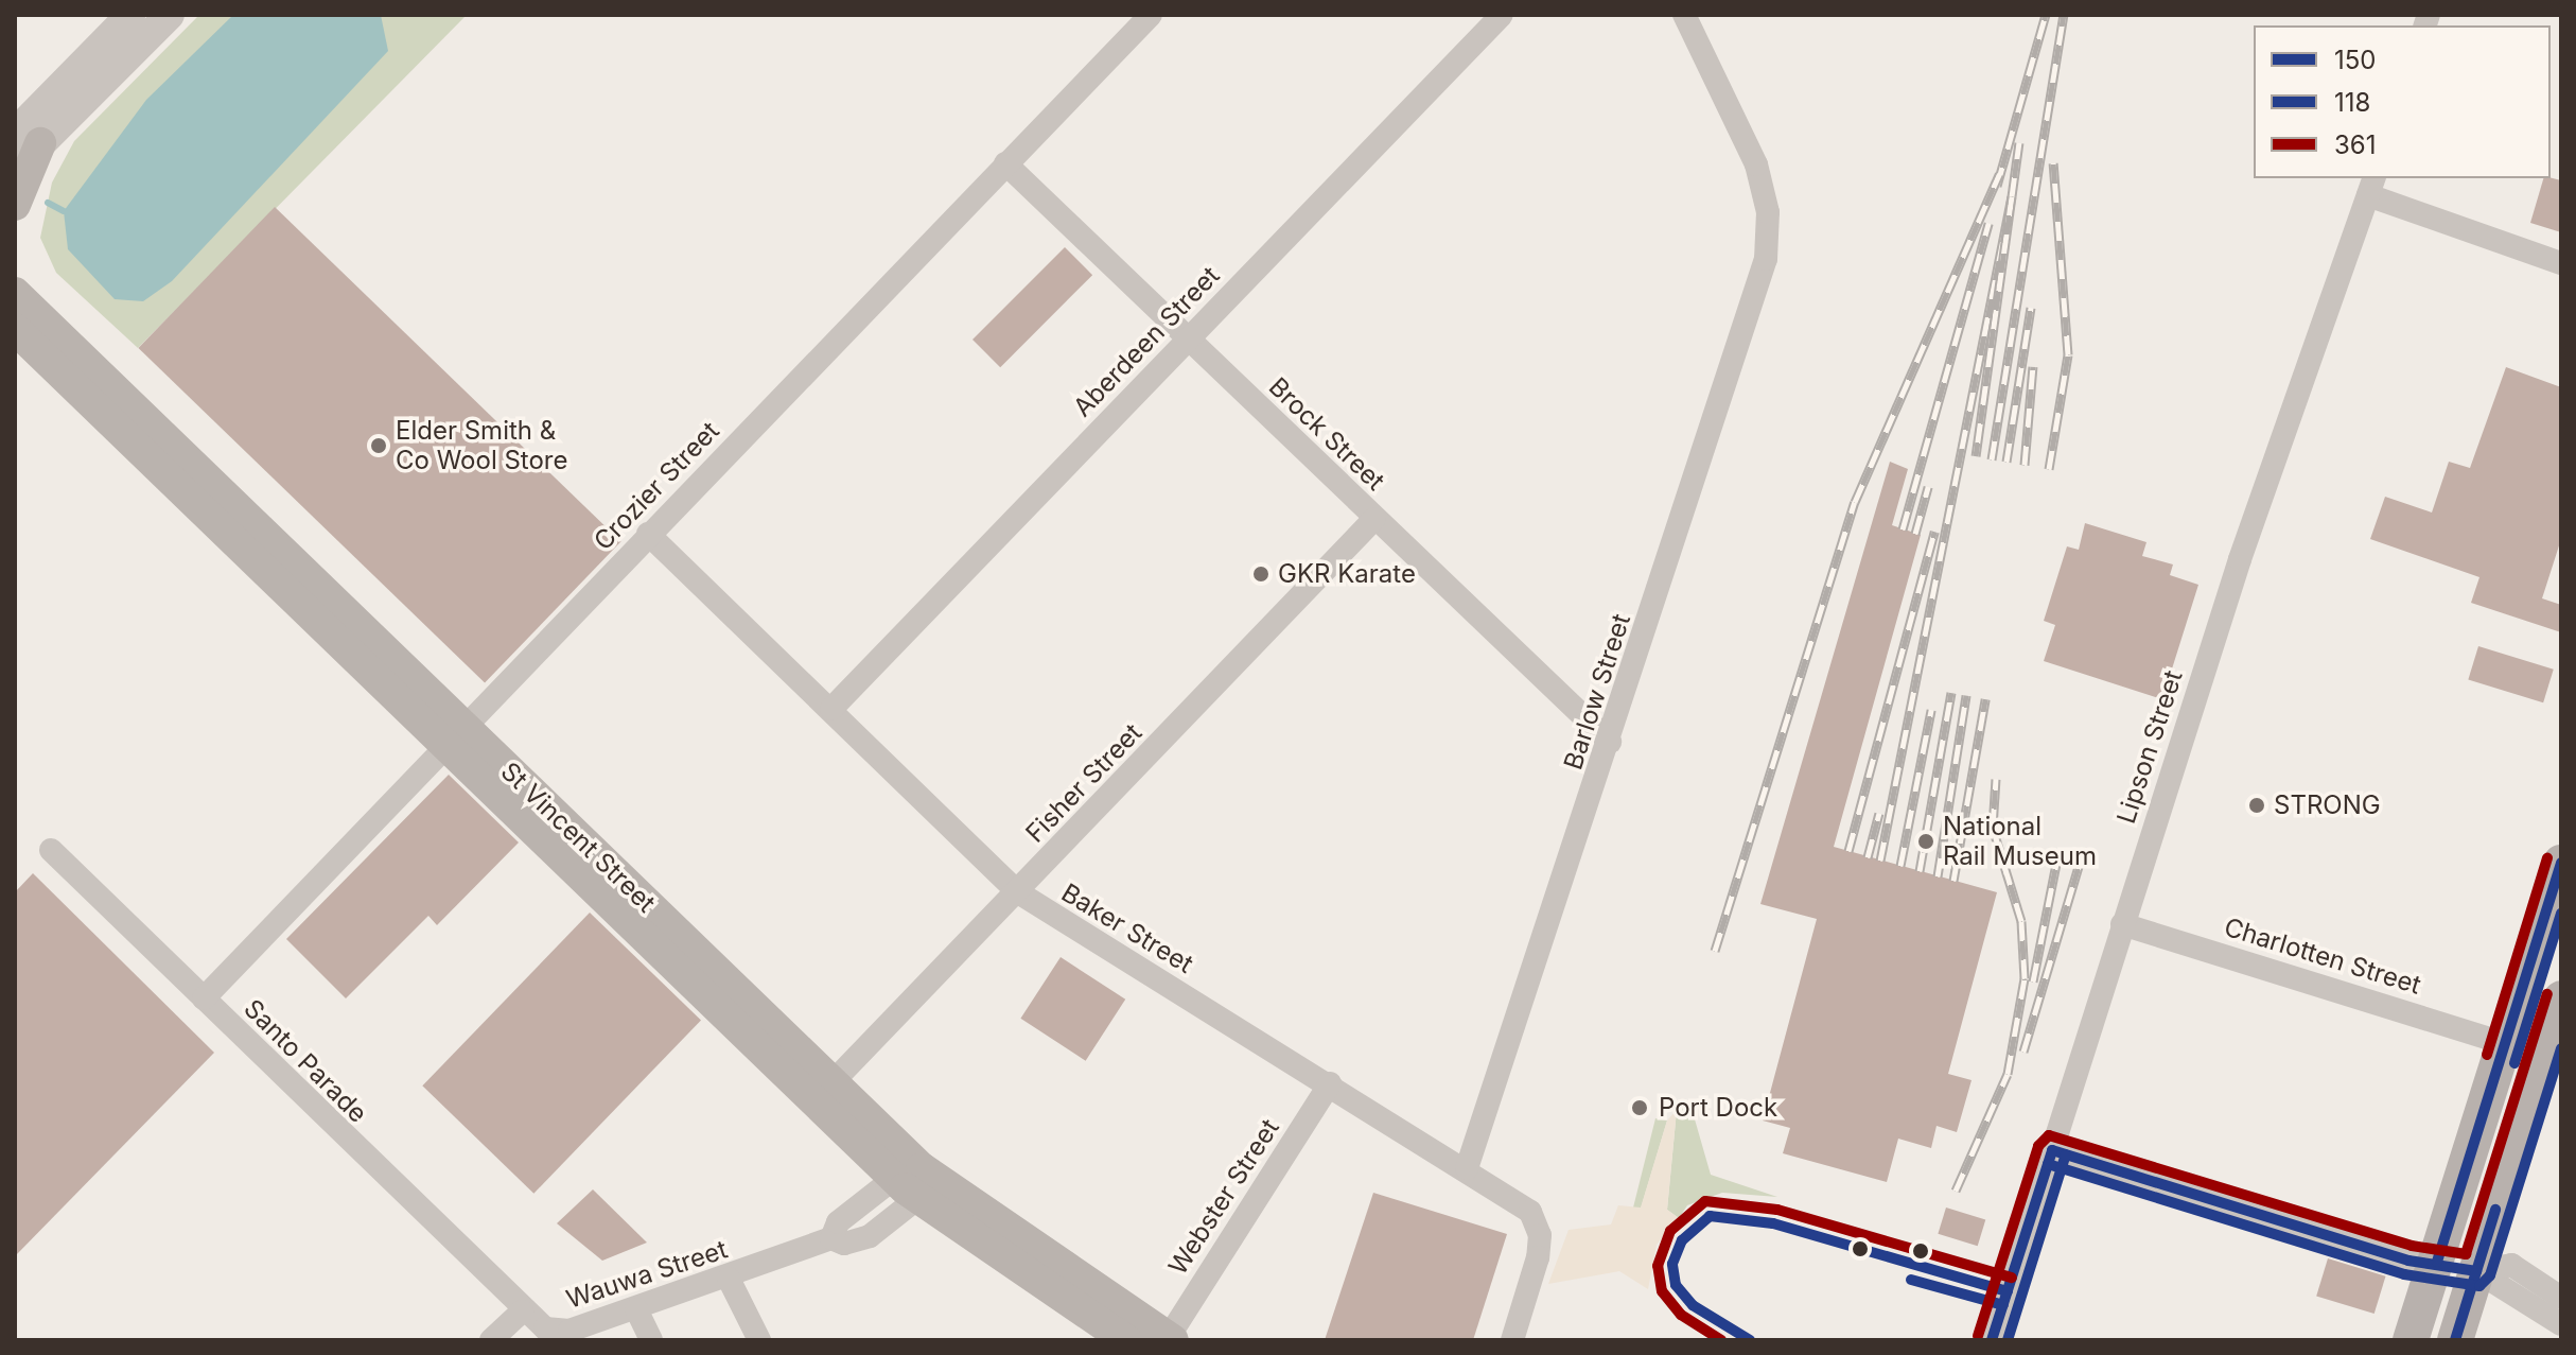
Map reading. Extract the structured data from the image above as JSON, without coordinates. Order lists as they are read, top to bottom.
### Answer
{
  "streets": {
    "main road": ["St Vincent Street"],
    "street": [
      "Aberdeen Street",
      "Brock Street",
      "Crozier Street",
      "Barlow Street",
      "Lipson Street",
      "Fisher Street",
      "Baker Street",
      "Charlotten Street",
      "Santo Parade",
      "Webster Street",
      "Wauwa Street"
    ]
  },
  "crossings": [
    ["Aberdeen Street", "Brock Street"],
    ["Aberdeen Street", "Baker Street"],
    ["Brock Street", "Crozier Street"],
    ["Brock Street", "Barlow Street"],
    ["Brock Street", "Fisher Street"],
    ["Crozier Street", "St Vincent Street"],
    ["Crozier Street", "Baker Street"],
    ["Crozier Street", "Santo Parade"],
    ["Barlow Street", "Baker Street"],
    ["Lipson Street", "Charlotten Street"],
    ["Fisher Street", "St Vincent Street"],
    ["Fisher Street", "Baker Street"],
    ["St Vincent Street", "Webster Street"],
    ["St Vincent Street", "Wauwa Street"],
    ["Baker Street", "Webster Street"],
    ["Santo Parade", "Wauwa Street"]
  ],
  "places": [
    "Elder Smith & Co Wool Store",
    "GKR Karate",
    "STRONG",
    "National Rail Museum",
    "Port Dock"
  ],
  "lines": ["transit line 361", "transit line 150", "transit line 118"],
  "legend": ["150", "118", "361"]
}
